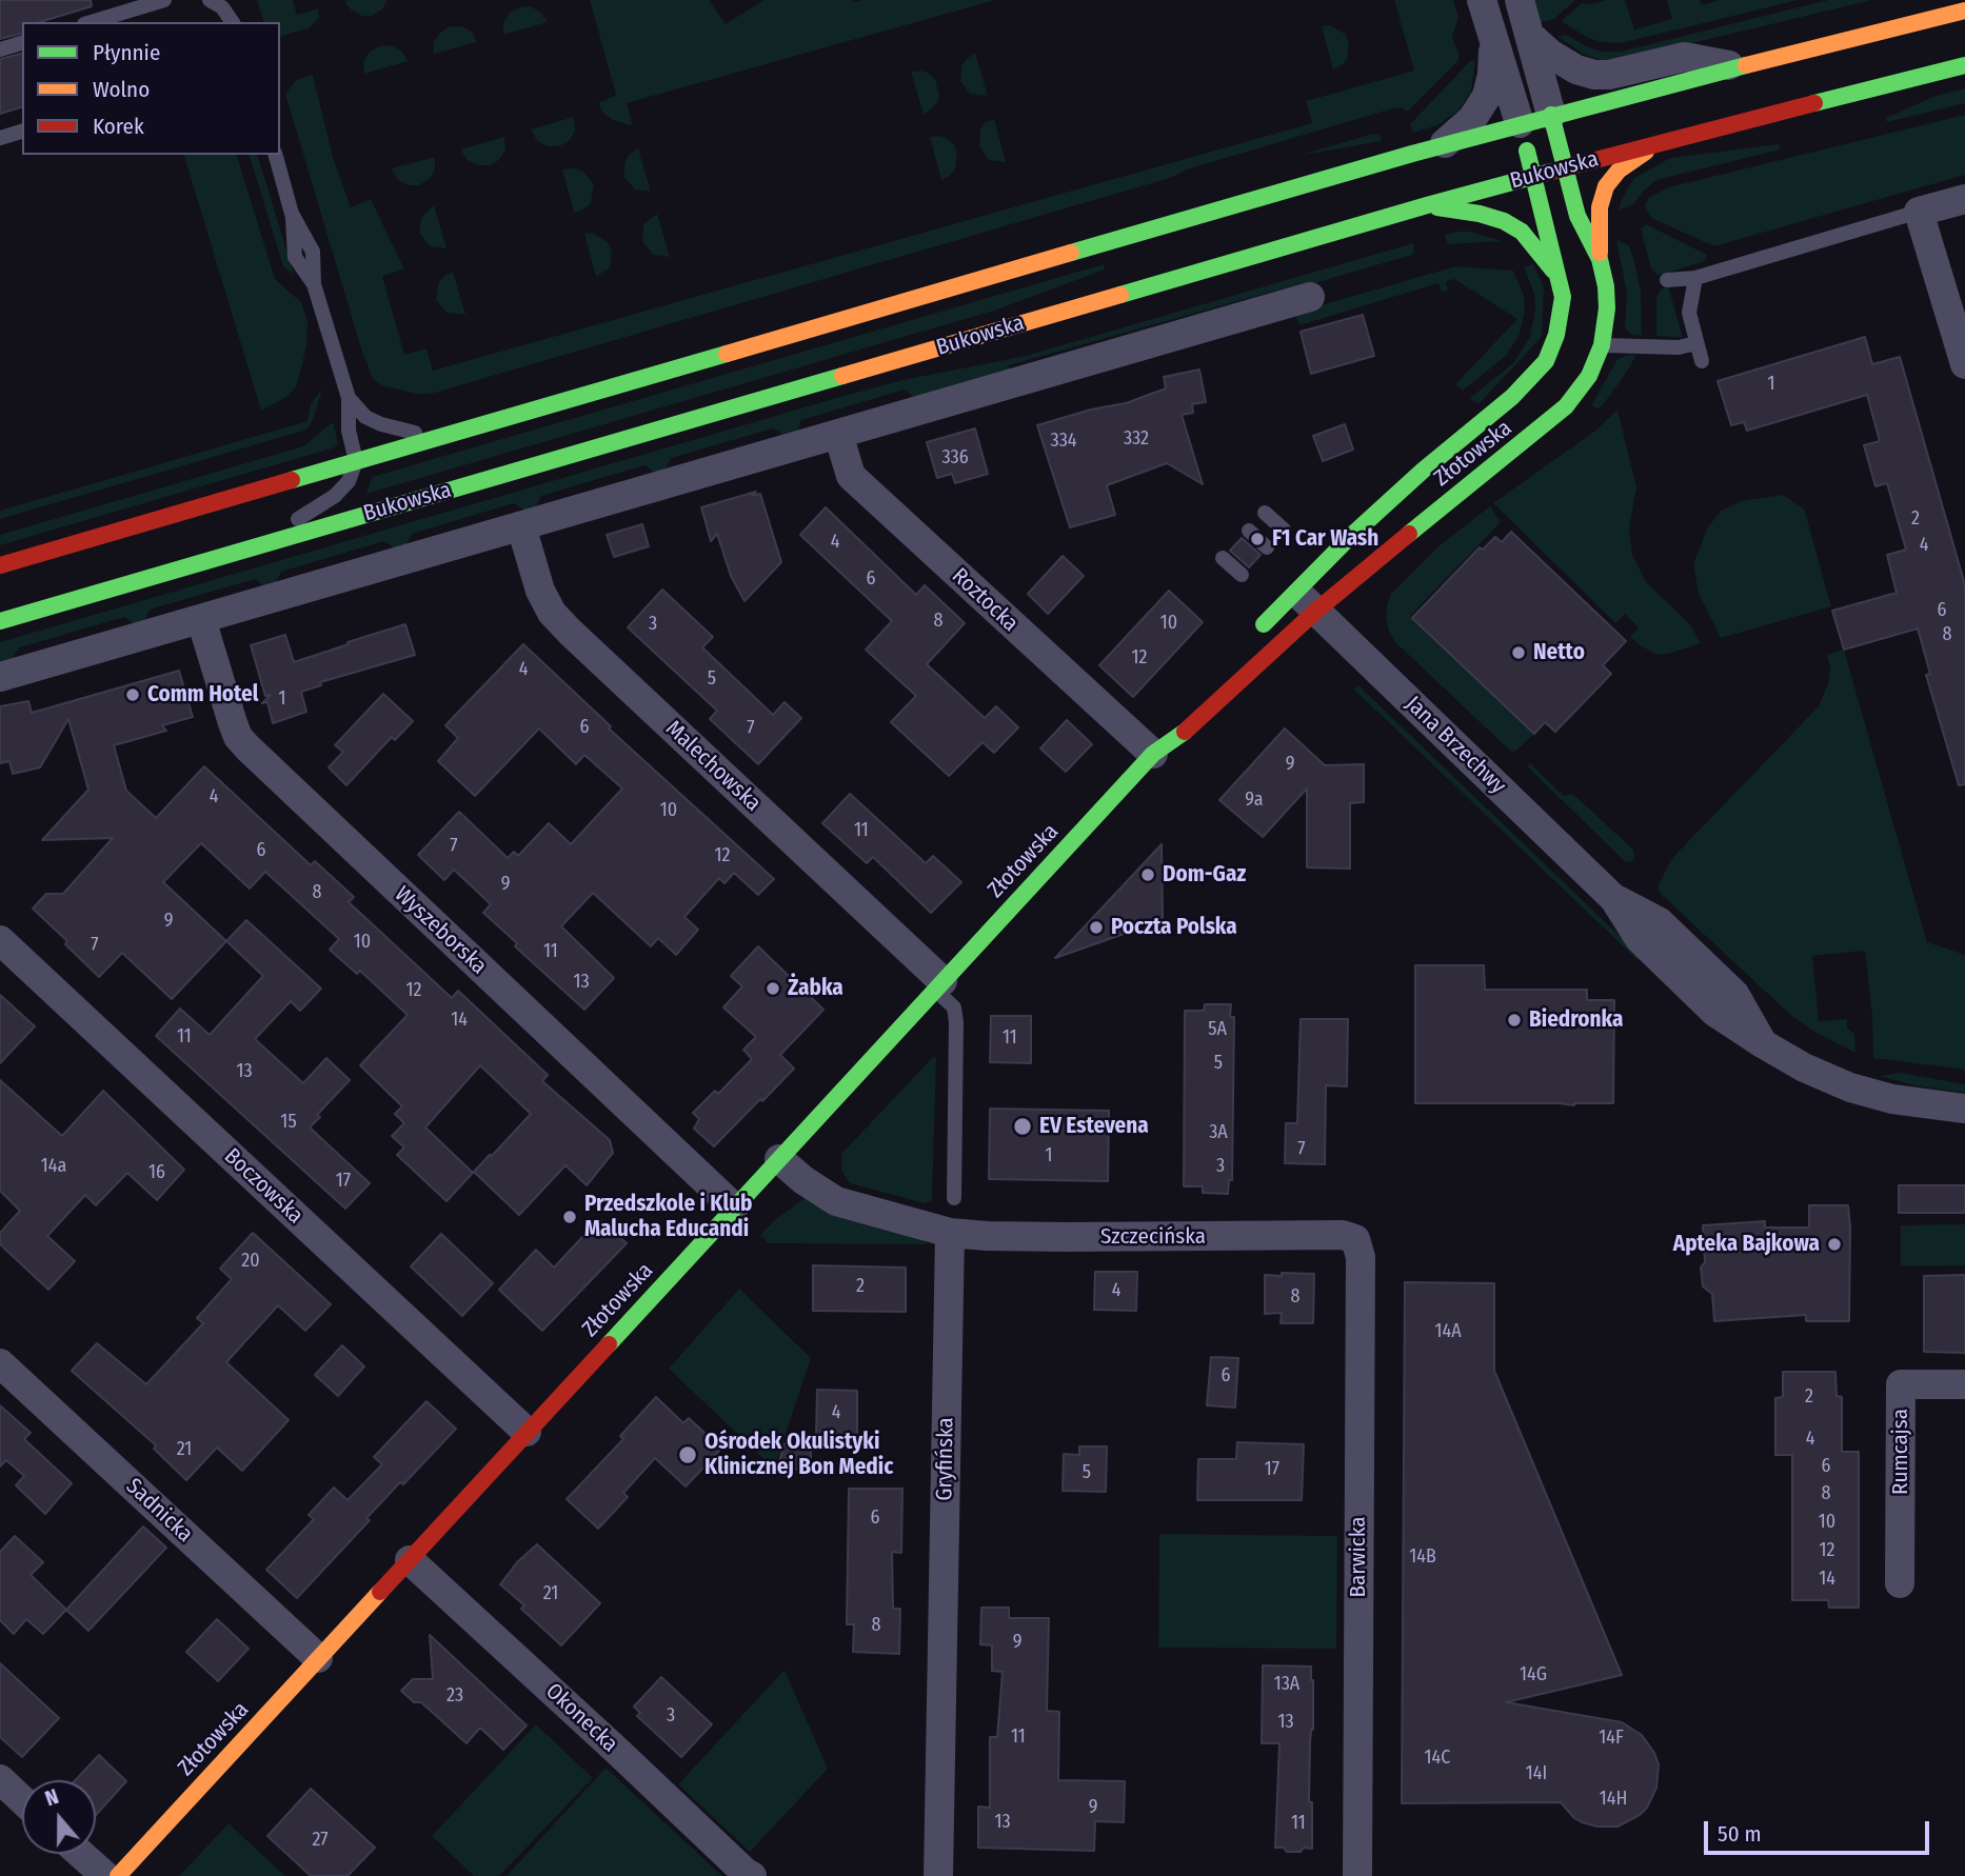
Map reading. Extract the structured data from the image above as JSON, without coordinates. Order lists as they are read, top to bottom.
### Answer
{
  "streets": {
    "main road": ["Bukowska", "Złotowska"],
    "street": [
      "Roztocka",
      "Jana Brzechwy",
      "Malechowska",
      "Wyszeborska",
      "Boczowska",
      "Szczecińska",
      "Rumcajsa",
      "Gryfińska",
      "Sadnicka",
      "Barwicka",
      "Okonecka"
    ]
  },
  "crossings": [
    ["Bukowska", "Złotowska"],
    ["Złotowska", "Roztocka"],
    ["Złotowska", "Jana Brzechwy"],
    ["Złotowska", "Malechowska"],
    ["Złotowska", "Wyszeborska"],
    ["Złotowska", "Boczowska"],
    ["Złotowska", "Sadnicka"],
    ["Złotowska", "Okonecka"],
    ["Szczecińska", "Gryfińska"],
    ["Szczecińska", "Barwicka"]
  ],
  "places": [
    "F1 Car Wash",
    "Netto",
    "Comm Hotel",
    "Dom-Gaz",
    "Poczta Polska",
    "Żabka",
    "Biedronka",
    "EV Estevena",
    "Przedszkole i Klub Malucha Educandi",
    "Apteka Bajkowa",
    "Ośrodek Okulistyki Klinicznej Bon Medic"
  ],
  "house_numbers": [
    "1",
    "332",
    "334",
    "336",
    "2",
    "4",
    "4",
    "6",
    "6",
    "8",
    "10",
    "3",
    "8",
    "12",
    "4",
    "5",
    "1",
    "6",
    "7",
    "9",
    "4",
    "9a",
    "10",
    "11",
    "7",
    "6",
    "12",
    "9",
    "8",
    "9",
    "10",
    "7",
    "11",
    "13",
    "12",
    "14",
    "5A",
    "11",
    "11",
    "5",
    "13",
    "15",
    "3A",
    "7",
    "1",
    "14a",
    "3",
    "16",
    "17",
    "20",
    "2",
    "4",
    "8",
    "14A",
    "6",
    "2",
    "4",
    "4",
    "21",
    "6",
    "17",
    "5",
    "8",
    "6",
    "10",
    "12",
    "14B",
    "14",
    "21",
    "8",
    "9",
    "14G",
    "13A",
    "23",
    "3",
    "13",
    "11",
    "14F",
    "14C",
    "14I",
    "14H",
    "9",
    "13",
    "11",
    "27"
  ],
  "legend": ["Płynnie", "Wolno", "Korek"],
  "scale_bar": "50 m",
  "north": "top"
}
